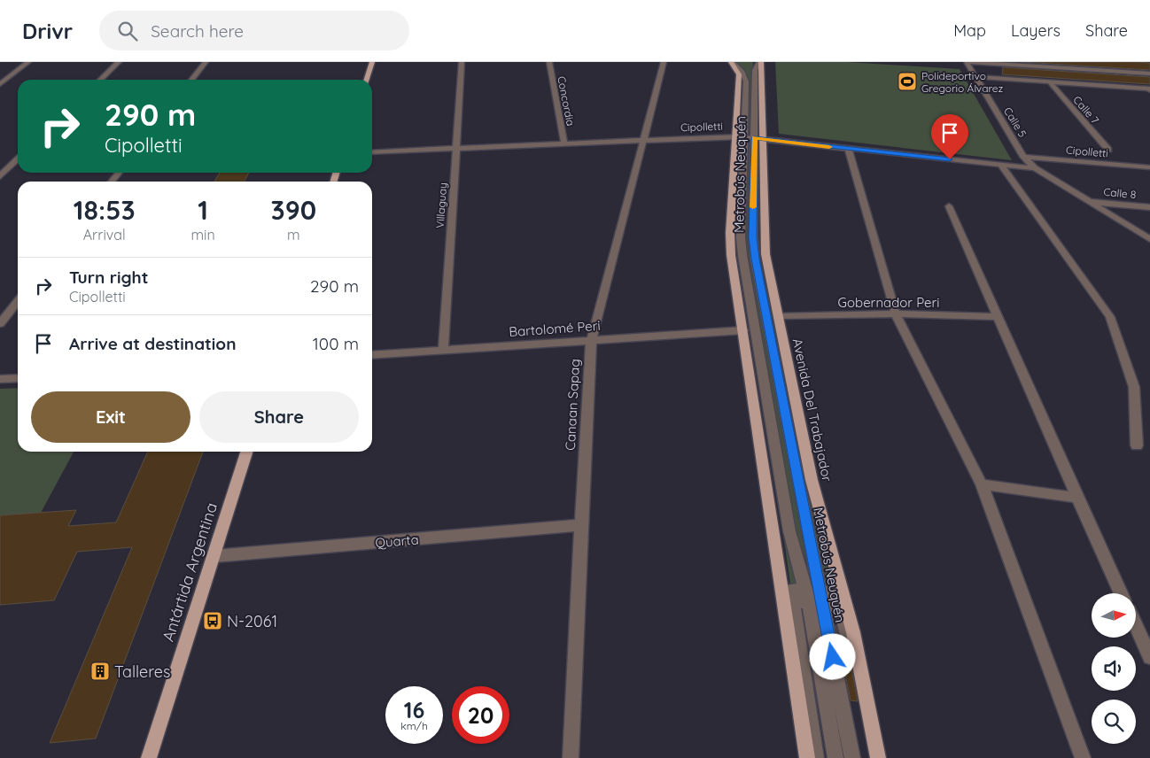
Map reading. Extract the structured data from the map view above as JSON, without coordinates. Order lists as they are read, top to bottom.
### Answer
{
  "streets": {
    "main road": ["Avenida Del Trabajador", "Antártida Argentina"],
    "street": [
      "Concordia",
      "Calle 7",
      "Calle 5",
      "Cipolletti",
      "Metrobús Neuquén",
      "Calle 8",
      "Villaguay",
      "Gobernador Peri",
      "Bartolomé Peri",
      "Canaan Sapag",
      "Quarta"
    ]
  },
  "crossings": [
    ["Concordia", "Cipolletti"],
    ["Calle 5", "Cipolletti"],
    ["Cipolletti", "Metrobús Neuquén"],
    ["Cipolletti", "Villaguay"],
    ["Cipolletti", "Canaan Sapag"],
    ["Cipolletti", "Avenida Del Trabajador"],
    ["Metrobús Neuquén", "Avenida Del Trabajador"],
    ["Villaguay", "Bartolomé Peri"],
    ["Gobernador Peri", "Avenida Del Trabajador"],
    ["Bartolomé Peri", "Canaan Sapag"],
    ["Bartolomé Peri", "Avenida Del Trabajador"],
    ["Canaan Sapag", "Quarta"],
    ["Quarta", "Antártida Argentina"]
  ],
  "places": {
    "sports": ["Polideportivo Gregorio Álvarez"],
    "bus stop": ["N-2061"],
    "building": ["Talleres"]
  },
  "north": "right",
  "page": {
    "header": "Drivr",
    "search": "Search here",
    "nav": ["Map", "Layers", "Share"],
    "turn": ["290 m", "Cipolletti"],
    "eta": [
      "18:53",
      "Arrival",
      "1",
      "min",
      "390",
      "m"
    ],
    "list": [
      {
        "name": "Turn right",
        "note": "Cipolletti",
        "value": "290 m"
      },
      {
        "name": "Arrive at destination",
        "value": "100 m"
      }
    ],
    "buttons": ["Exit", "Share"],
    "speed": "16 km/h",
    "limit": "20"
  }
}
